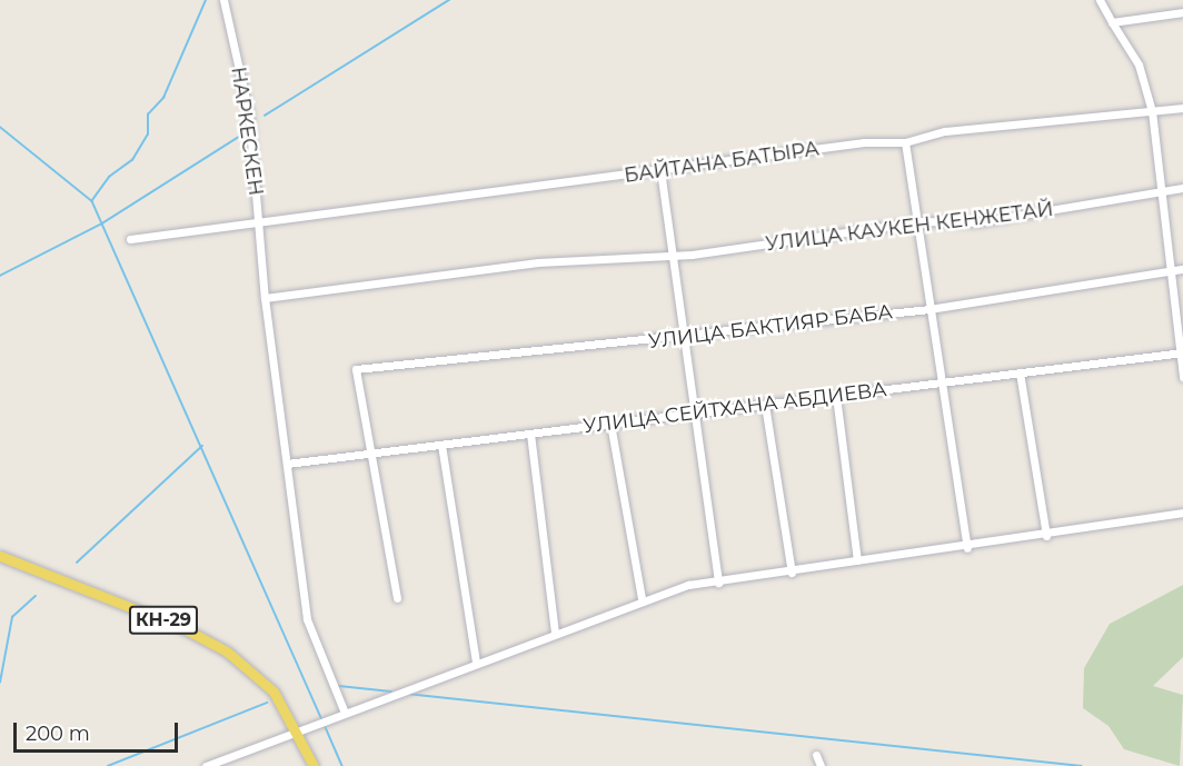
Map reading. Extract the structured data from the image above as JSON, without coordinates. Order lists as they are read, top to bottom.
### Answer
{
  "streets": {
    "main road": ["КН-29"],
    "street": [
      "НАРКЕСКЕН",
      "БАЙТАНА БАТЫРА",
      "УЛИЦА КАУКЕН КЕНЖЕТАЙ",
      "УЛИЦА БАКТИЯР БАБА",
      "УЛИЦА СЕЙТХАНА АБДИЕВА"
    ]
  },
  "crossings": [
    ["НАРКЕСКЕН", "БАЙТАНА БАТЫРА"],
    ["НАРКЕСКЕН", "УЛИЦА КАУКЕН КЕНЖЕТАЙ"],
    ["НАРКЕСКЕН", "УЛИЦА СЕЙТХАНА АБДИЕВА"],
    ["УЛИЦА БАКТИЯР БАБА", "УЛИЦА СЕЙТХАНА АБДИЕВА"]
  ],
  "scale_bar": "200 m"
}
